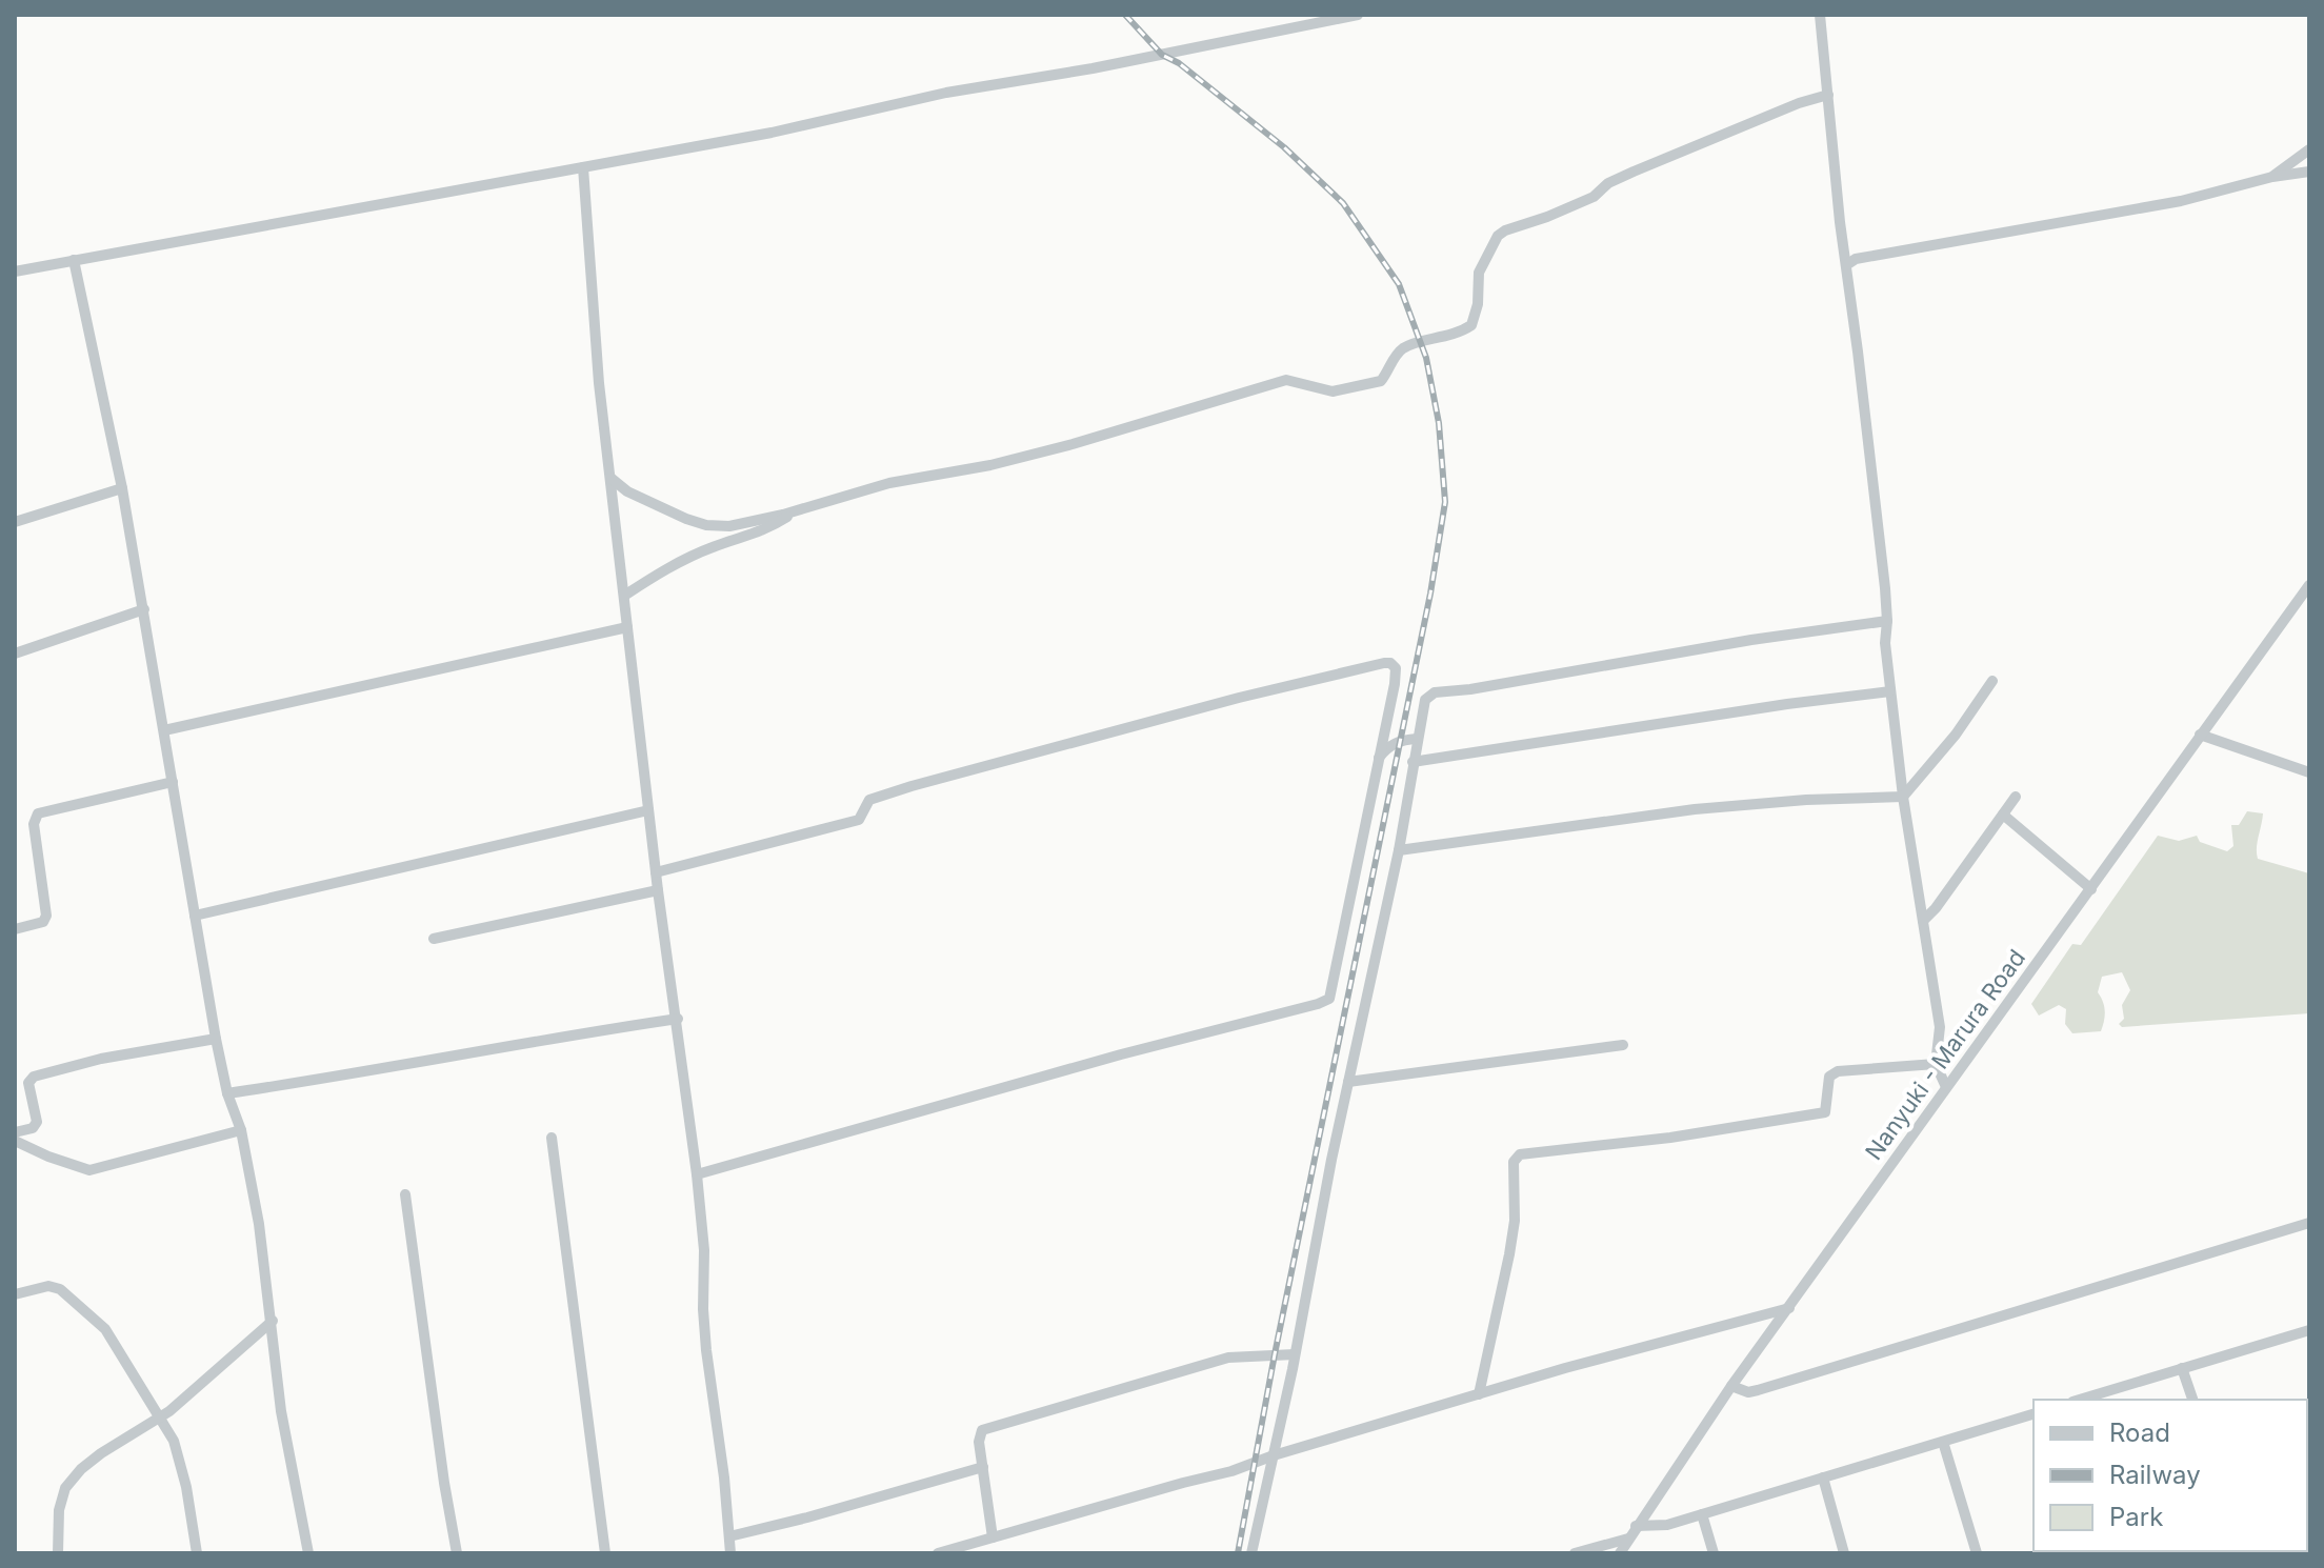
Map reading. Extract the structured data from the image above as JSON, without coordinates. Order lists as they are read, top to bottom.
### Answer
{
  "streets": {
    "street": ["Nanyuki - Marura Road"]
  },
  "legend": ["Road", "Railway", "Park"]
}
